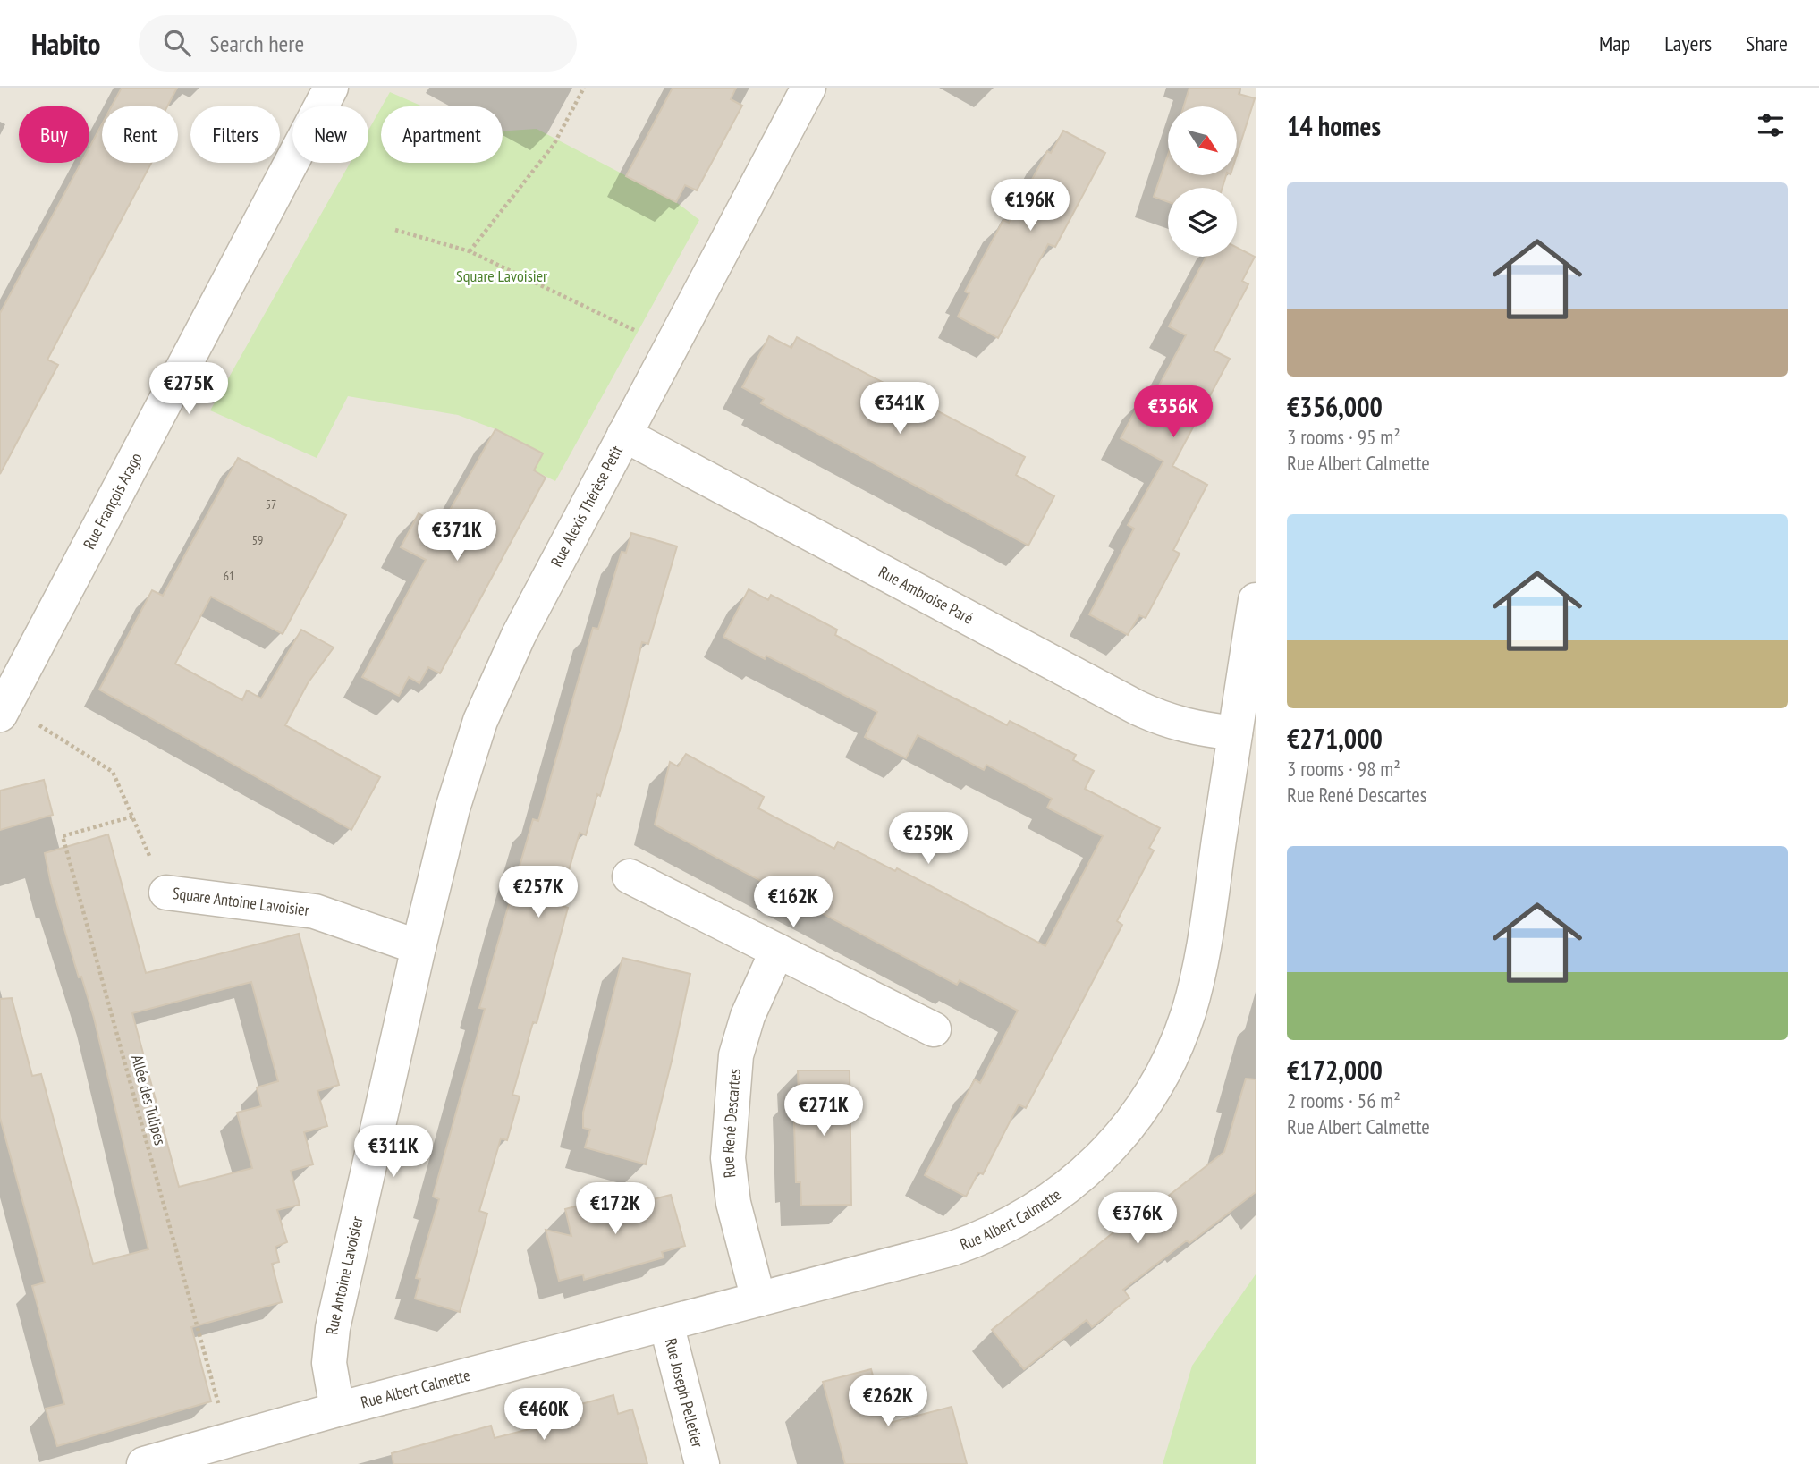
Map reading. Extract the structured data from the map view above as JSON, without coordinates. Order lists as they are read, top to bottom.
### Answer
{
  "streets": {
    "street": [
      "Rue François Arago",
      "Rue Alexis Thérèse Petit",
      "Rue Ambroise Paré",
      "Square Antoine Lavoisier",
      "Rue René Descartes",
      "Rue Albert Calmette",
      "Rue Antoine Lavoisier",
      "Rue Joseph Pelletier"
    ],
    "path": ["Allée des Tulipes"]
  },
  "crossings": [
    ["Rue François Arago", "Square Antoine Lavoisier"],
    ["Rue Alexis Thérèse Petit", "Rue Ambroise Paré"],
    ["Rue Alexis Thérèse Petit", "Square Antoine Lavoisier"],
    ["Rue Alexis Thérèse Petit", "Rue Antoine Lavoisier"],
    ["Rue Ambroise Paré", "Rue Albert Calmette"],
    ["Square Antoine Lavoisier", "Allée des Tulipes"],
    ["Square Antoine Lavoisier", "Rue Antoine Lavoisier"],
    ["Rue René Descartes", "Rue Albert Calmette"],
    ["Rue Albert Calmette", "Rue Antoine Lavoisier"],
    ["Rue Albert Calmette", "Rue Joseph Pelletier"]
  ],
  "parks": ["Square Lavoisier"],
  "house_numbers": ["57", "59", "61"],
  "north": "bottom right",
  "page": {
    "header": "Habito",
    "search": "Search here",
    "nav": ["Map", "Layers", "Share"],
    "heading": "14 homes",
    "chip": [
      "Buy",
      "Rent",
      "Filters",
      "New",
      "Apartment"
    ],
    "list": [
      {
        "name": "€356,000",
        "note": "3 rooms · 95 m² · Rue Albert Calmette"
      },
      {
        "name": "€271,000",
        "note": "3 rooms · 98 m² · Rue René Descartes"
      },
      {
        "name": "€172,000",
        "note": "2 rooms · 56 m² · Rue Albert Calmette"
      }
    ],
    "price": [
      "€196K",
      "€275K",
      "€341K",
      "€356K",
      "€371K",
      "€259K",
      "€257K",
      "€162K",
      "€271K",
      "€311K",
      "€172K",
      "€376K",
      "€262K",
      "€460K"
    ]
  }
}
